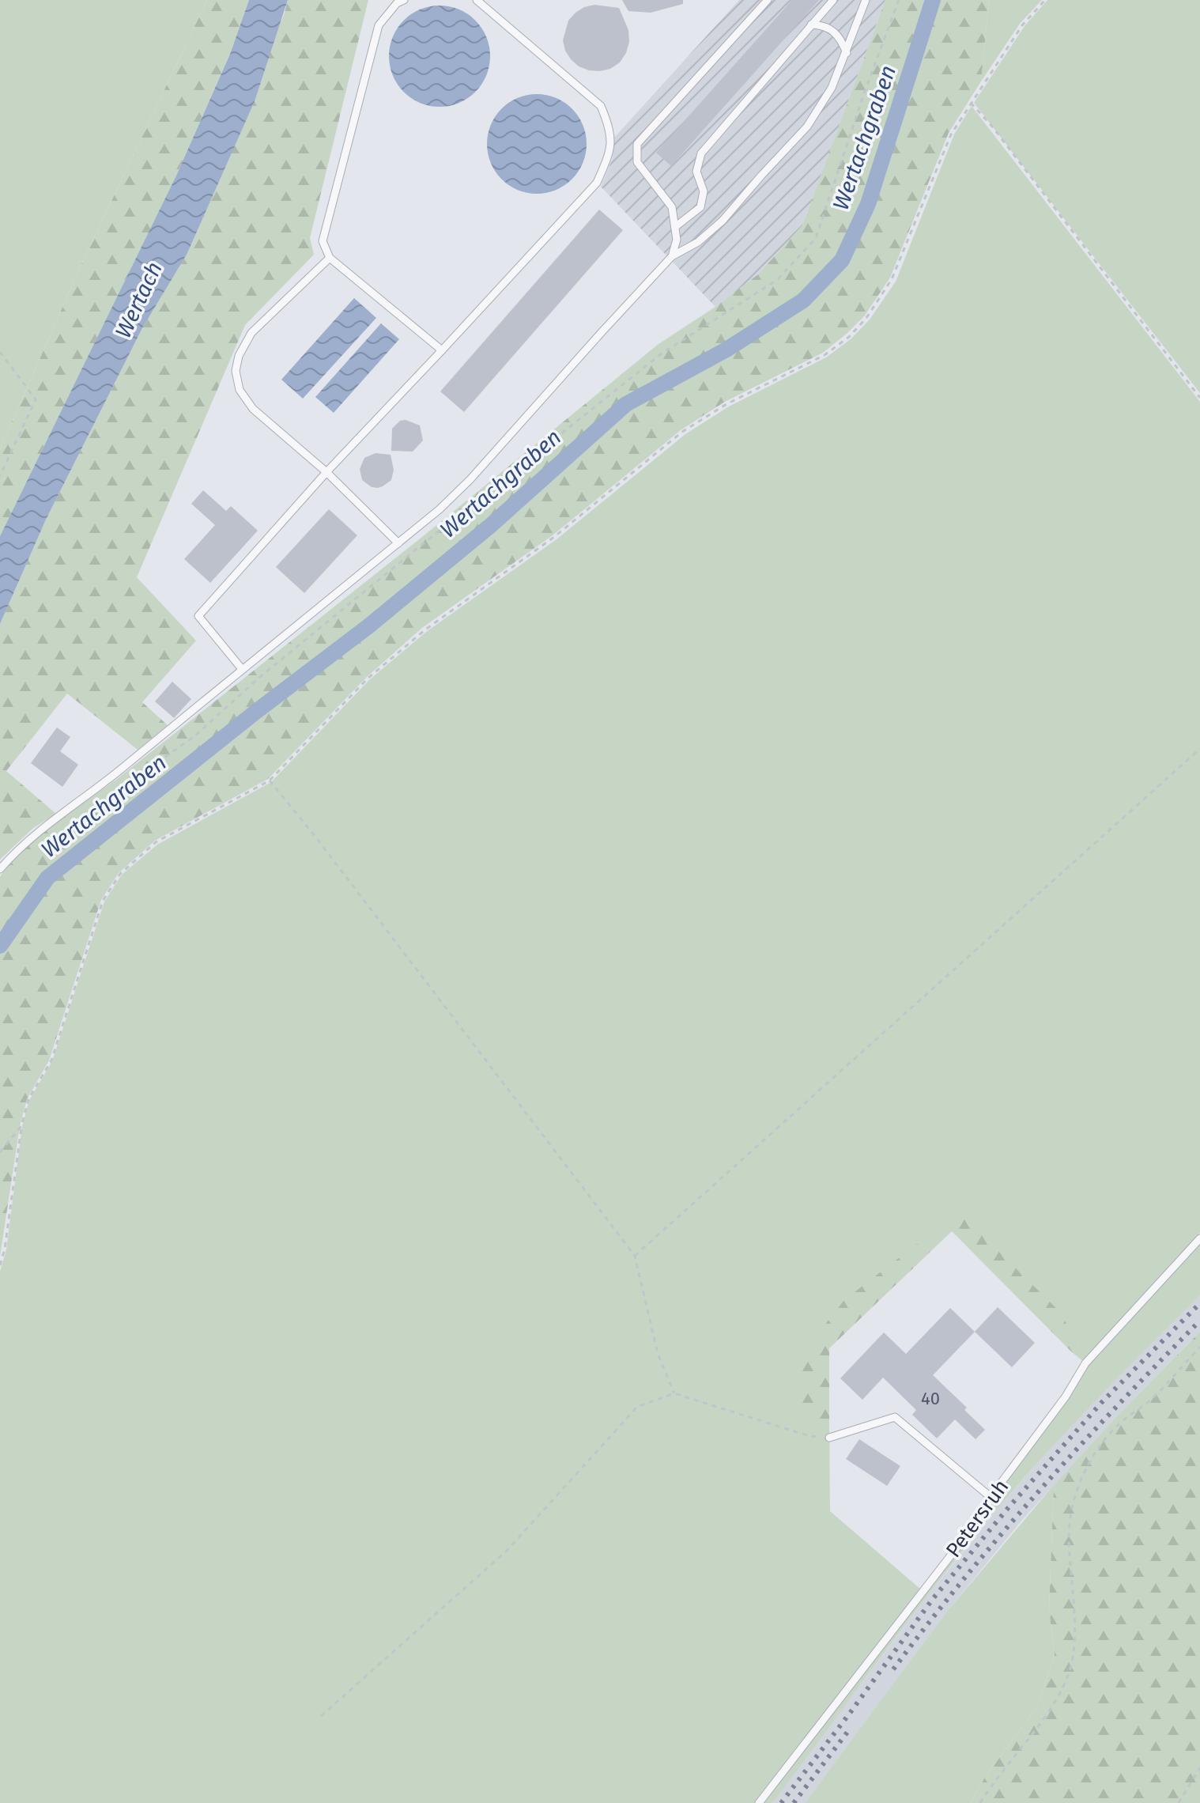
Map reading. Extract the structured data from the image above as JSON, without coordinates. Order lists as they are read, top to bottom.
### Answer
{
  "streets": {
    "lane": ["Petersruh"]
  },
  "water": ["Wertachgraben", "Wertach"],
  "house_numbers": ["40"]
}
